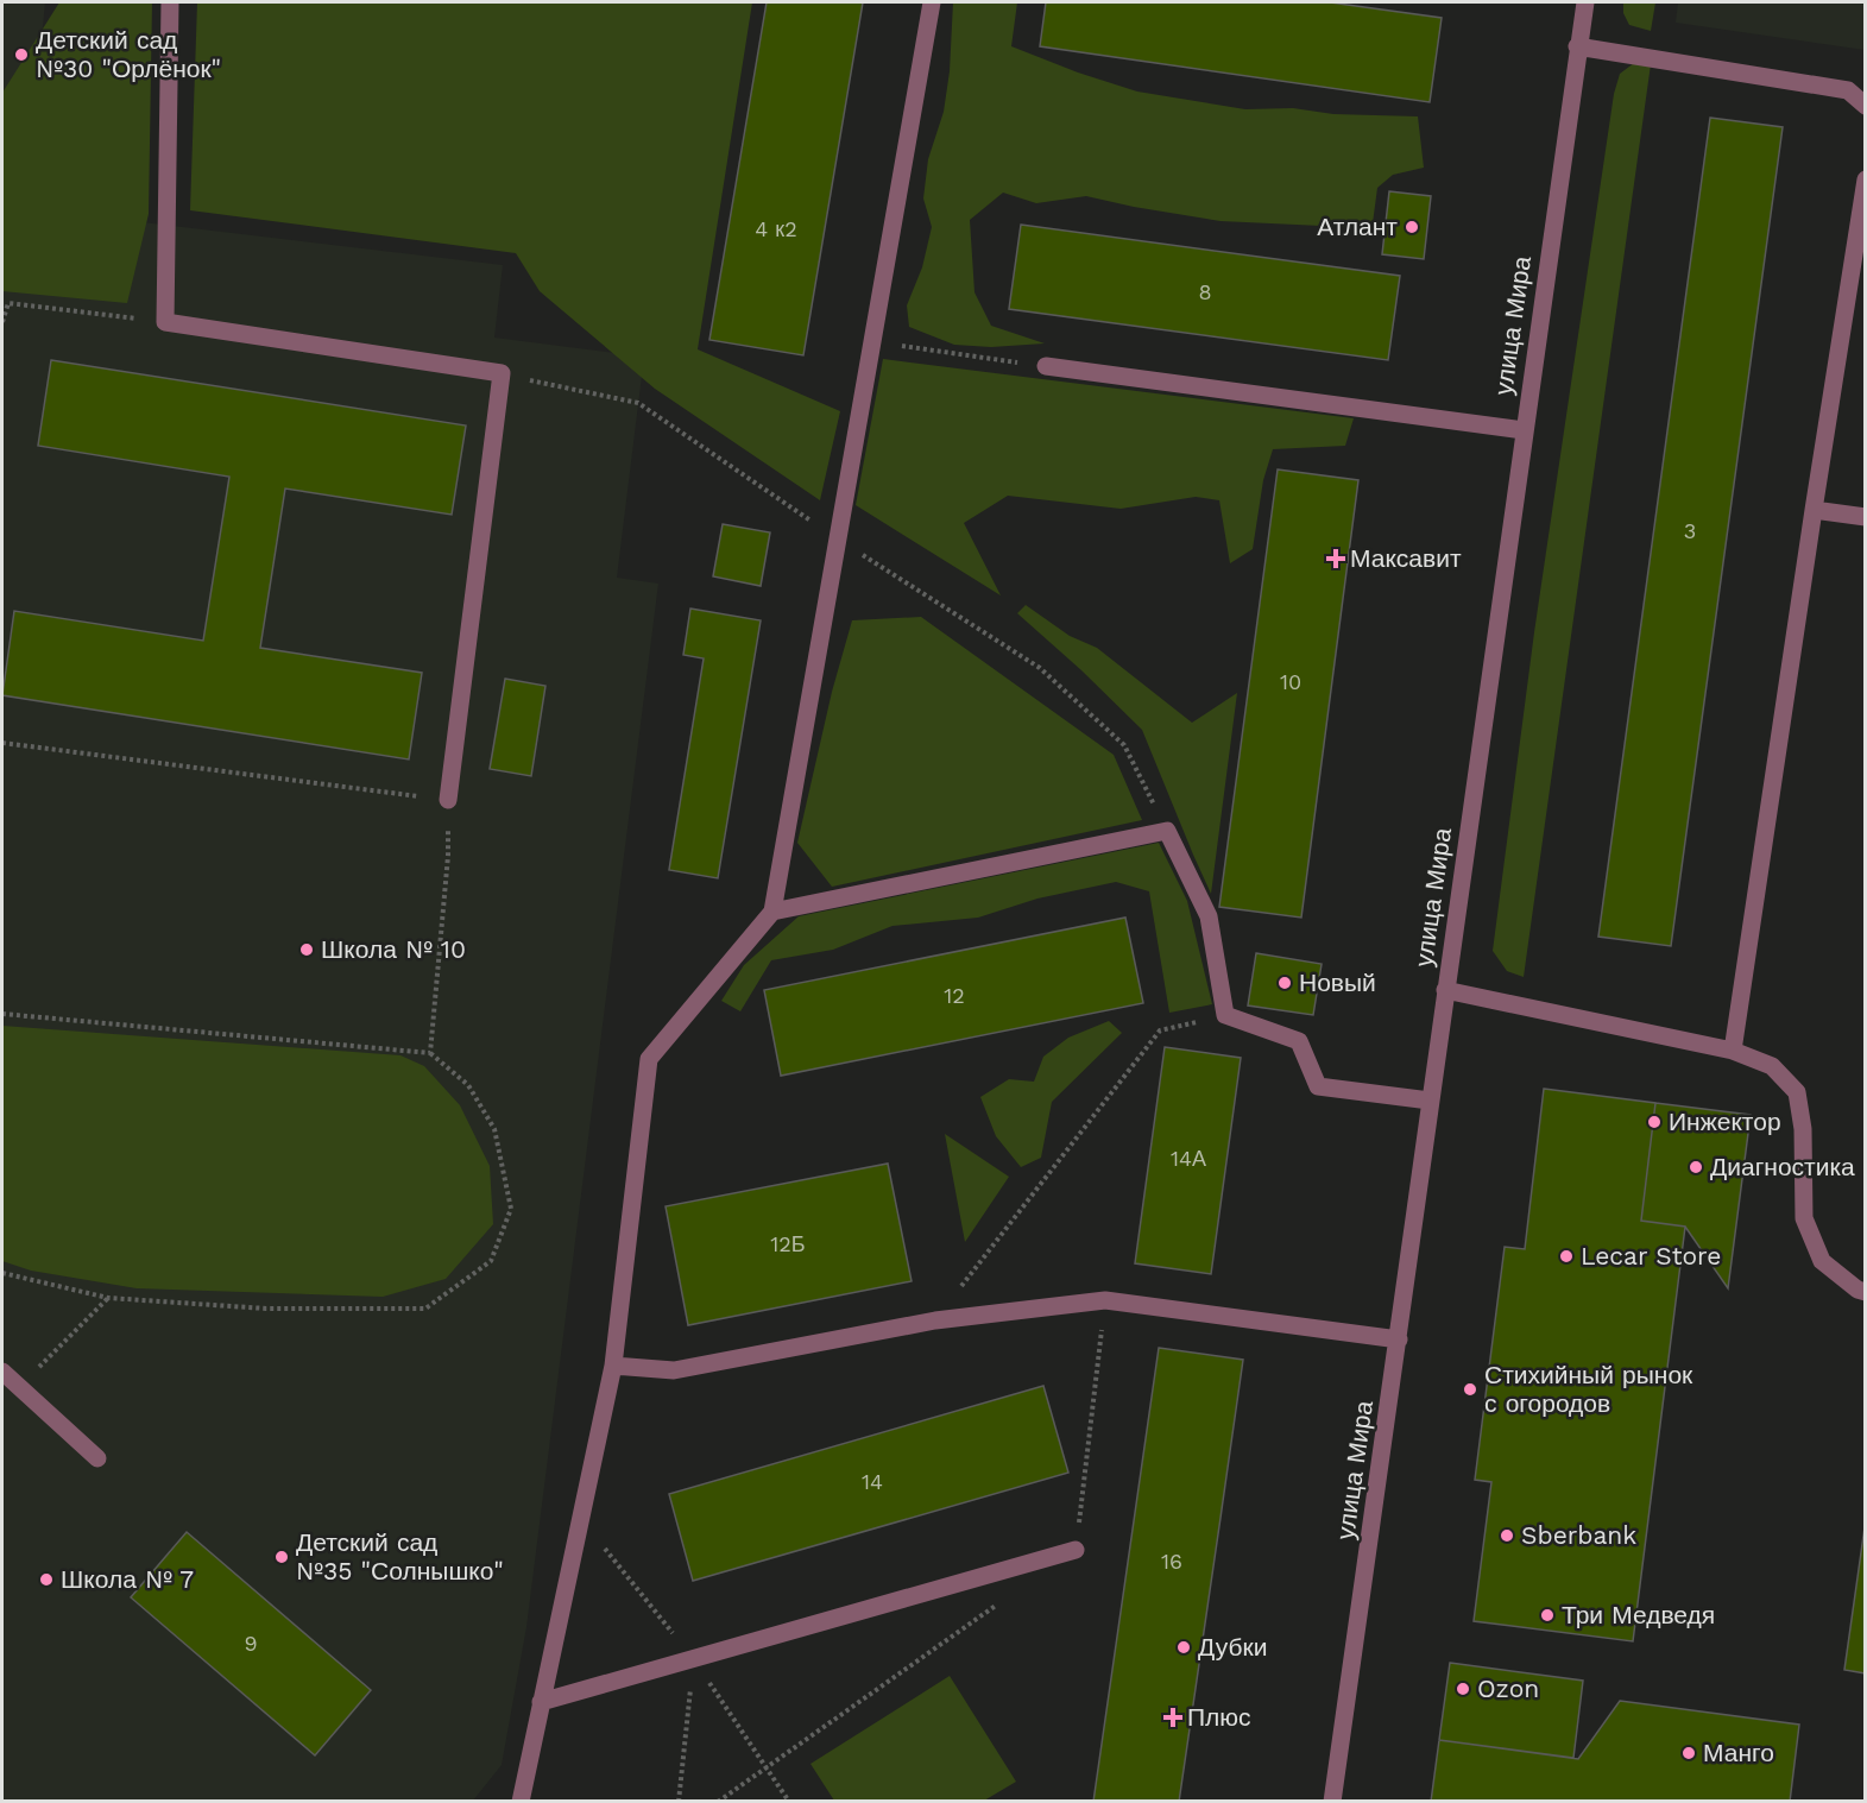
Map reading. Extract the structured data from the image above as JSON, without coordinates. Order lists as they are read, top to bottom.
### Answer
{
  "streets": {
    "street": ["улица Мира"]
  },
  "places": {
    "other": [
      "Детский сад №30 \"Орлёнок\"",
      "Атлант",
      "Школа № 10",
      "Новый",
      "Инжектор",
      "Диагностика",
      "Lecar Store",
      "Стихийный рынок с огородов",
      "Sberbank",
      "Детский сад №35 \"Солнышко\"",
      "Школа № 7",
      "Три Медведя",
      "Дубки",
      "Ozon",
      "Манго"
    ],
    "health": ["Максавит", "Плюс"]
  },
  "house_numbers": [
    "4 к2",
    "8",
    "3",
    "10",
    "12",
    "14А",
    "12Б",
    "14",
    "16",
    "9"
  ]
}
